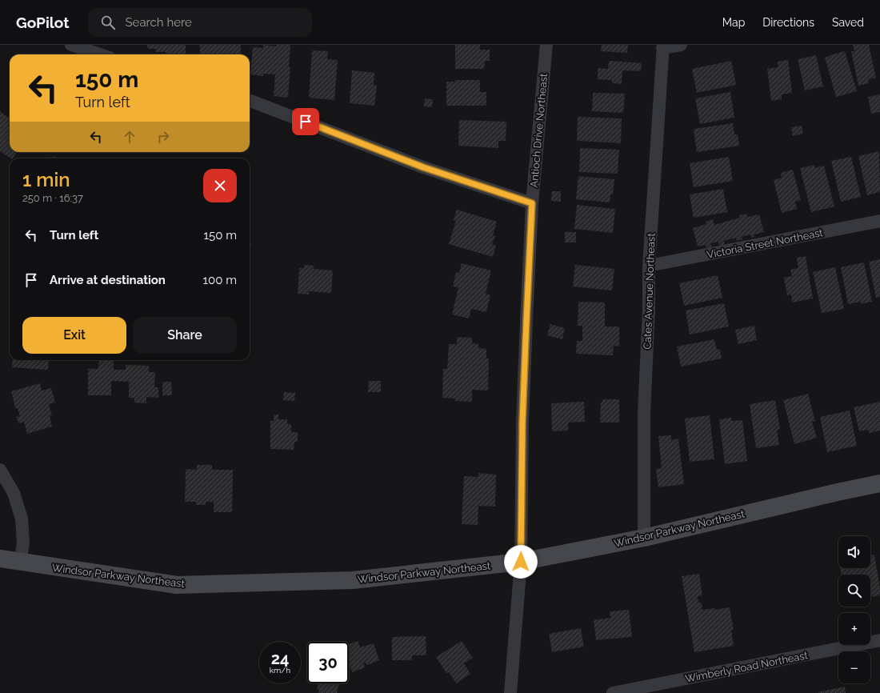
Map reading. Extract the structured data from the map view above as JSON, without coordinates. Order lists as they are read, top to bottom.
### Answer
{
  "streets": {
    "street": [
      "Antioch Drive Northeast",
      "Victoria Street Northeast",
      "Cates Avenue Northeast",
      "Windsor Parkway Northeast",
      "Wimberly Road Northeast"
    ]
  },
  "crossings": [
    ["Antioch Drive Northeast", "Windsor Parkway Northeast"],
    ["Victoria Street Northeast", "Cates Avenue Northeast"],
    ["Cates Avenue Northeast", "Windsor Parkway Northeast"]
  ],
  "page": {
    "header": "GoPilot",
    "search": "Search here",
    "nav": ["Map", "Directions", "Saved"],
    "turn": ["150 m", "Turn left"],
    "heading": ["1 min", "250 m · 16:37"],
    "list": [
      {
        "name": "Turn left",
        "value": "150 m"
      },
      {
        "name": "Arrive at destination",
        "value": "100 m"
      }
    ],
    "buttons": ["Exit", "Share"],
    "map_buttons": ["+", "−"],
    "speed": "24 km/h",
    "limit": "30"
  }
}
